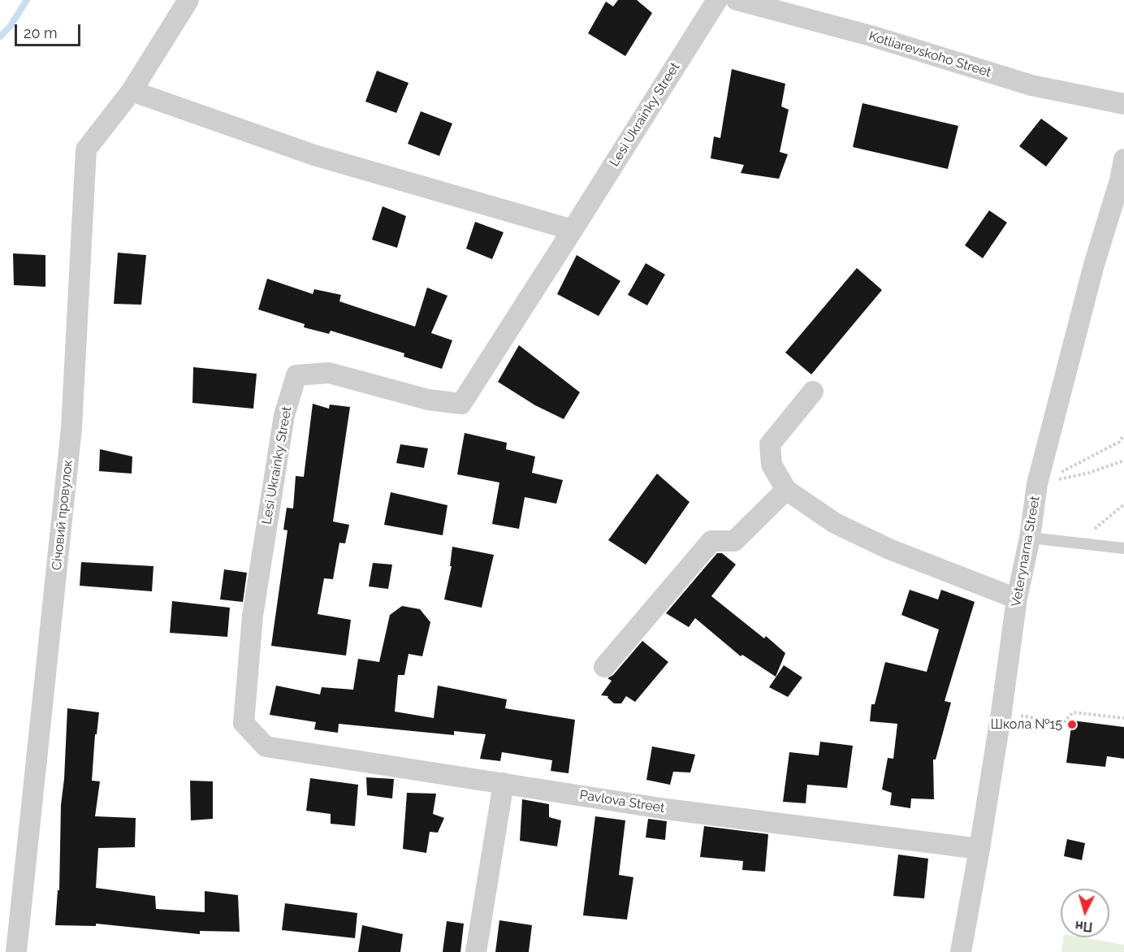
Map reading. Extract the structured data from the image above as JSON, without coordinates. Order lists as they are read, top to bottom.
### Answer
{
  "streets": {
    "street": [
      "Kotliarevskoho Street",
      "Lesi Ukrainky Street",
      "Січовий провулок",
      "Veterynarna Street",
      "Pavlova Street"
    ]
  },
  "crossings": [
    ["Lesi Ukrainky Street", "Pavlova Street"],
    ["Veterynarna Street", "Pavlova Street"]
  ],
  "places": ["Школа №15"],
  "scale_bar": "20 m",
  "north": "bottom"
}
